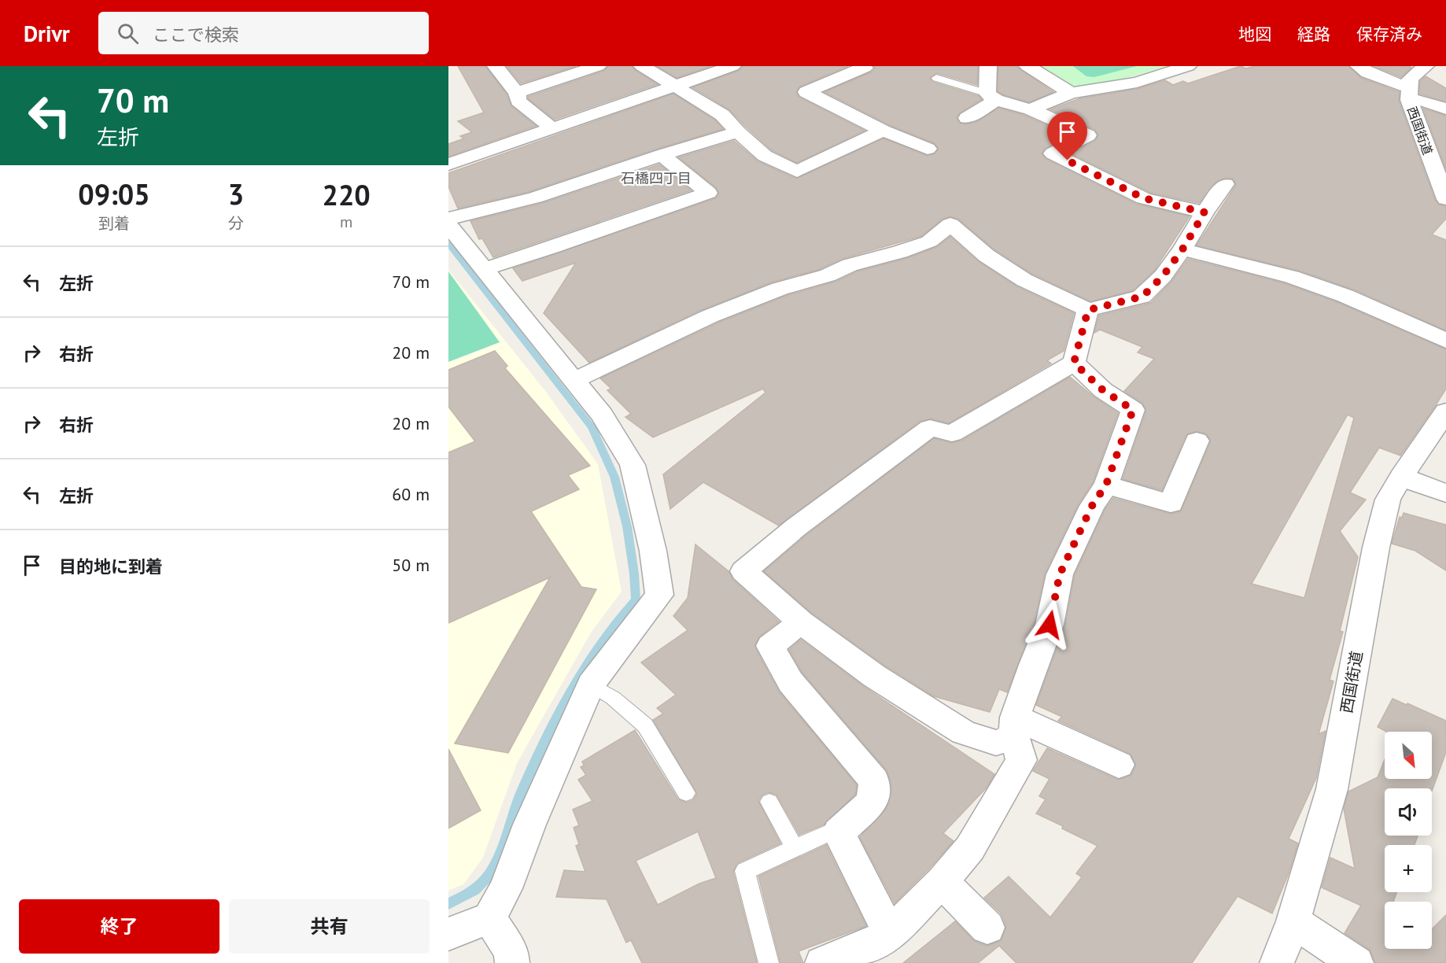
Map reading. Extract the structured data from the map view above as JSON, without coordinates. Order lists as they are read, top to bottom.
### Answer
{
  "streets": {
    "street": ["西国街道"]
  },
  "districts": ["石橋四丁目"],
  "north": "bottom right",
  "page": {
    "header": "Drivr",
    "search": "ここで検索",
    "nav": ["地図", "経路", "保存済み"],
    "turn": ["70 m", "左折"],
    "eta": [
      "09:05",
      "到着",
      "3",
      "分",
      "220",
      "m"
    ],
    "list": [
      {
        "name": "左折",
        "value": "70 m"
      },
      {
        "name": "右折",
        "value": "20 m"
      },
      {
        "name": "右折",
        "value": "20 m"
      },
      {
        "name": "左折",
        "value": "60 m"
      },
      {
        "name": "目的地に到着",
        "value": "50 m"
      }
    ],
    "map_buttons": ["+", "−"],
    "buttons": ["終了", "共有"]
  }
}
